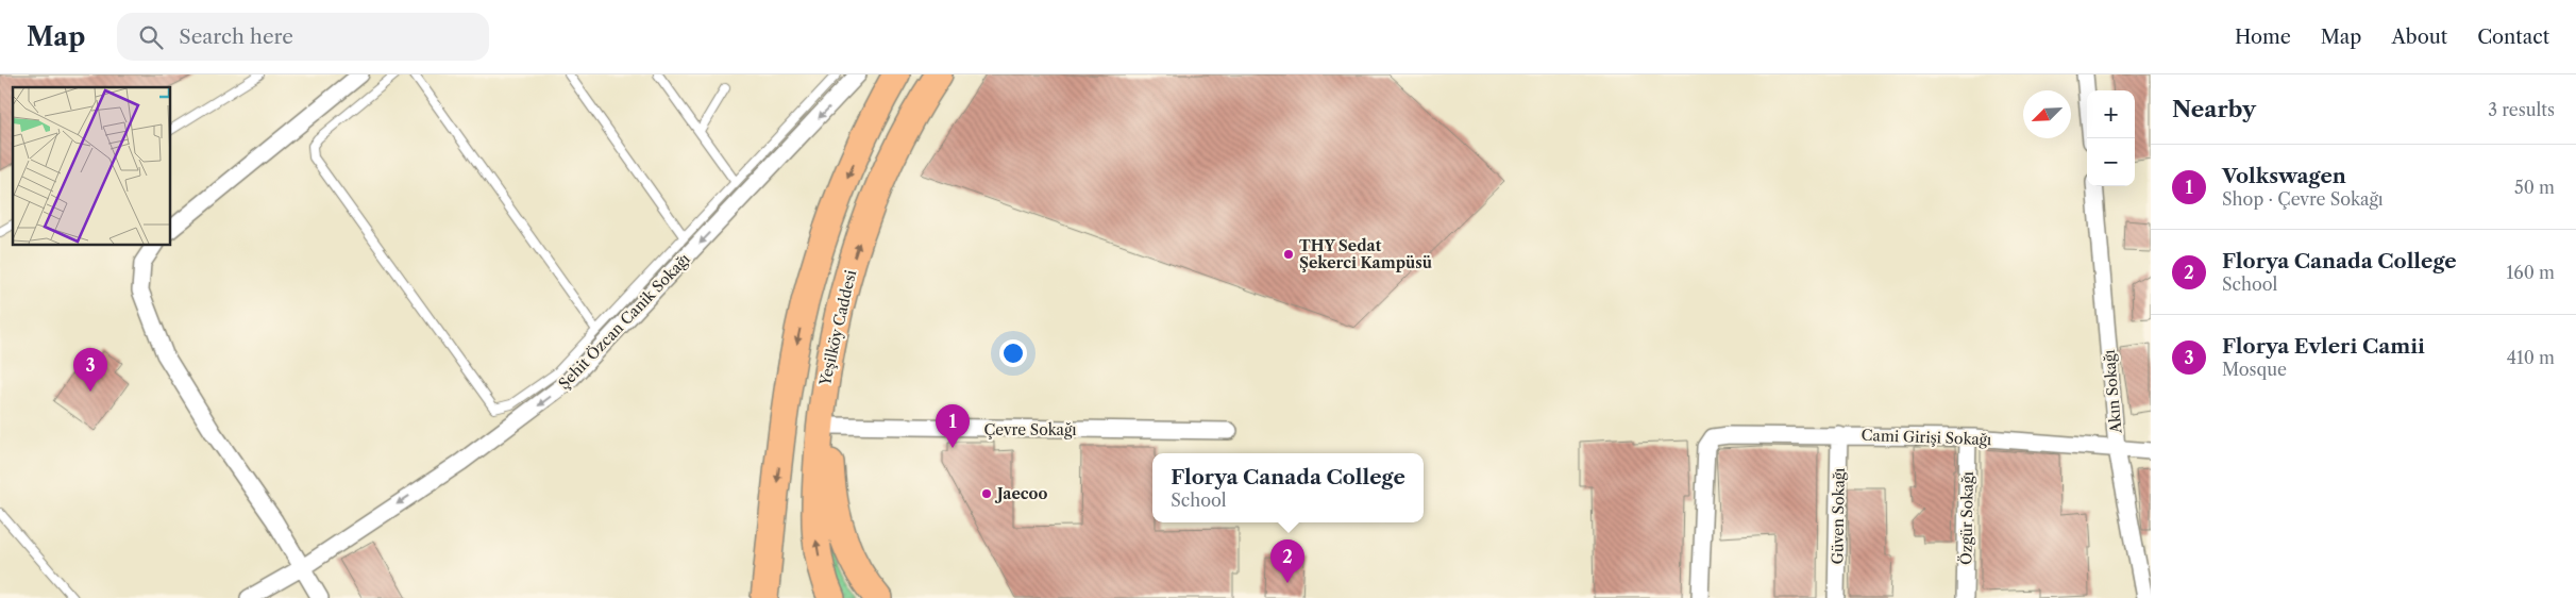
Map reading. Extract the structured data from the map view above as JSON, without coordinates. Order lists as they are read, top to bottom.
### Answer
{
  "streets": {
    "highway": ["Yeşilköy Caddesi"],
    "street": [
      "Şehit Özcan Canik Sokağı",
      "Akın Sokağı",
      "Çevre Sokağı",
      "Cami Girişi Sokağı",
      "Güven Sokağı",
      "Özgür Sokağı"
    ]
  },
  "crossings": [
    ["Akın Sokağı", "Cami Girişi Sokağı"],
    ["Cami Girişi Sokağı", "Güven Sokağı"],
    ["Cami Girişi Sokağı", "Özgür Sokağı"]
  ],
  "one_way": ["Şehit Özcan Canik Sokağı"],
  "places": ["THY Sedat Şekerci Kampüsü", "Jaecoo"],
  "north": "bottom left",
  "page": {
    "header": "Map",
    "search": "Search here",
    "nav": [
      "Home",
      "Map",
      "About",
      "Contact"
    ],
    "heading": ["Nearby", "3 results"],
    "map_buttons": ["+", "−"],
    "list": [
      {
        "mark": "1",
        "name": "Volkswagen",
        "note": "Shop · Çevre Sokağı",
        "value": "50 m"
      },
      {
        "mark": "2",
        "name": "Florya Canada College",
        "note": "School",
        "value": "160 m"
      },
      {
        "mark": "3",
        "name": "Florya Evleri Camii",
        "note": "Mosque",
        "value": "410 m"
      }
    ],
    "pins": ["3", "1", "2"],
    "popup": ["Florya Canada College", "School"]
  }
}
